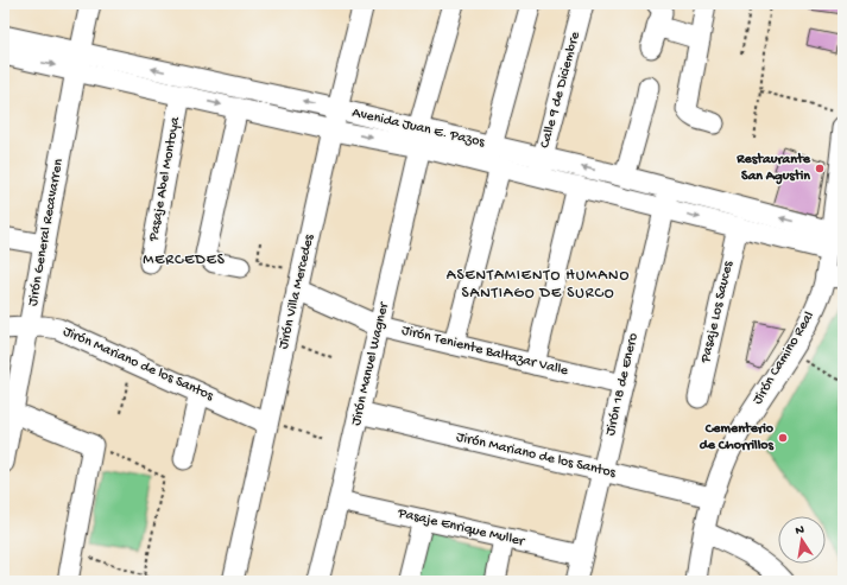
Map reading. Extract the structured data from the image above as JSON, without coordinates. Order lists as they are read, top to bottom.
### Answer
{
  "streets": {
    "street": [
      "Calle 9 de Diciembre",
      "Avenida Juan E. Pazos",
      "Pasaje Abel Montoya",
      "Jirón General Recavarren",
      "Jirón Villa Mercedes",
      "Pasaje Los Sauces",
      "Jirón Teniente Baltazar Valle",
      "Jirón Camino Real",
      "Jirón Mariano de los Santos",
      "Jirón Manuel Wagner",
      "Jirón 18 de Enero",
      "Pasaje Enrique Muller"
    ]
  },
  "crossings": [
    ["Calle 9 de Diciembre", "Avenida Juan E. Pazos"],
    ["Avenida Juan E. Pazos", "Pasaje Abel Montoya"],
    ["Avenida Juan E. Pazos", "Jirón General Recavarren"],
    ["Avenida Juan E. Pazos", "Jirón Villa Mercedes"],
    ["Avenida Juan E. Pazos", "Pasaje Los Sauces"],
    ["Avenida Juan E. Pazos", "Jirón Camino Real"],
    ["Avenida Juan E. Pazos", "Jirón Manuel Wagner"],
    ["Avenida Juan E. Pazos", "Jirón 18 de Enero"],
    ["Jirón General Recavarren", "Jirón Mariano de los Santos"],
    ["Jirón Villa Mercedes", "Jirón Teniente Baltazar Valle"],
    ["Jirón Villa Mercedes", "Jirón Mariano de los Santos"],
    ["Jirón Teniente Baltazar Valle", "Jirón Manuel Wagner"],
    ["Jirón Teniente Baltazar Valle", "Jirón 18 de Enero"],
    ["Jirón Camino Real", "Jirón Mariano de los Santos"],
    ["Jirón Mariano de los Santos", "Jirón Manuel Wagner"],
    ["Jirón Mariano de los Santos", "Jirón 18 de Enero"],
    ["Jirón Manuel Wagner", "Pasaje Enrique Muller"],
    ["Jirón 18 de Enero", "Pasaje Enrique Muller"]
  ],
  "districts": ["MERCEDES", "ASENTAMIENTO HUMANO SANTIAGO DE SURCO"],
  "places": ["Restaurante San Agustin", "Cementerio de Chorrillos"],
  "north": "top"
}
